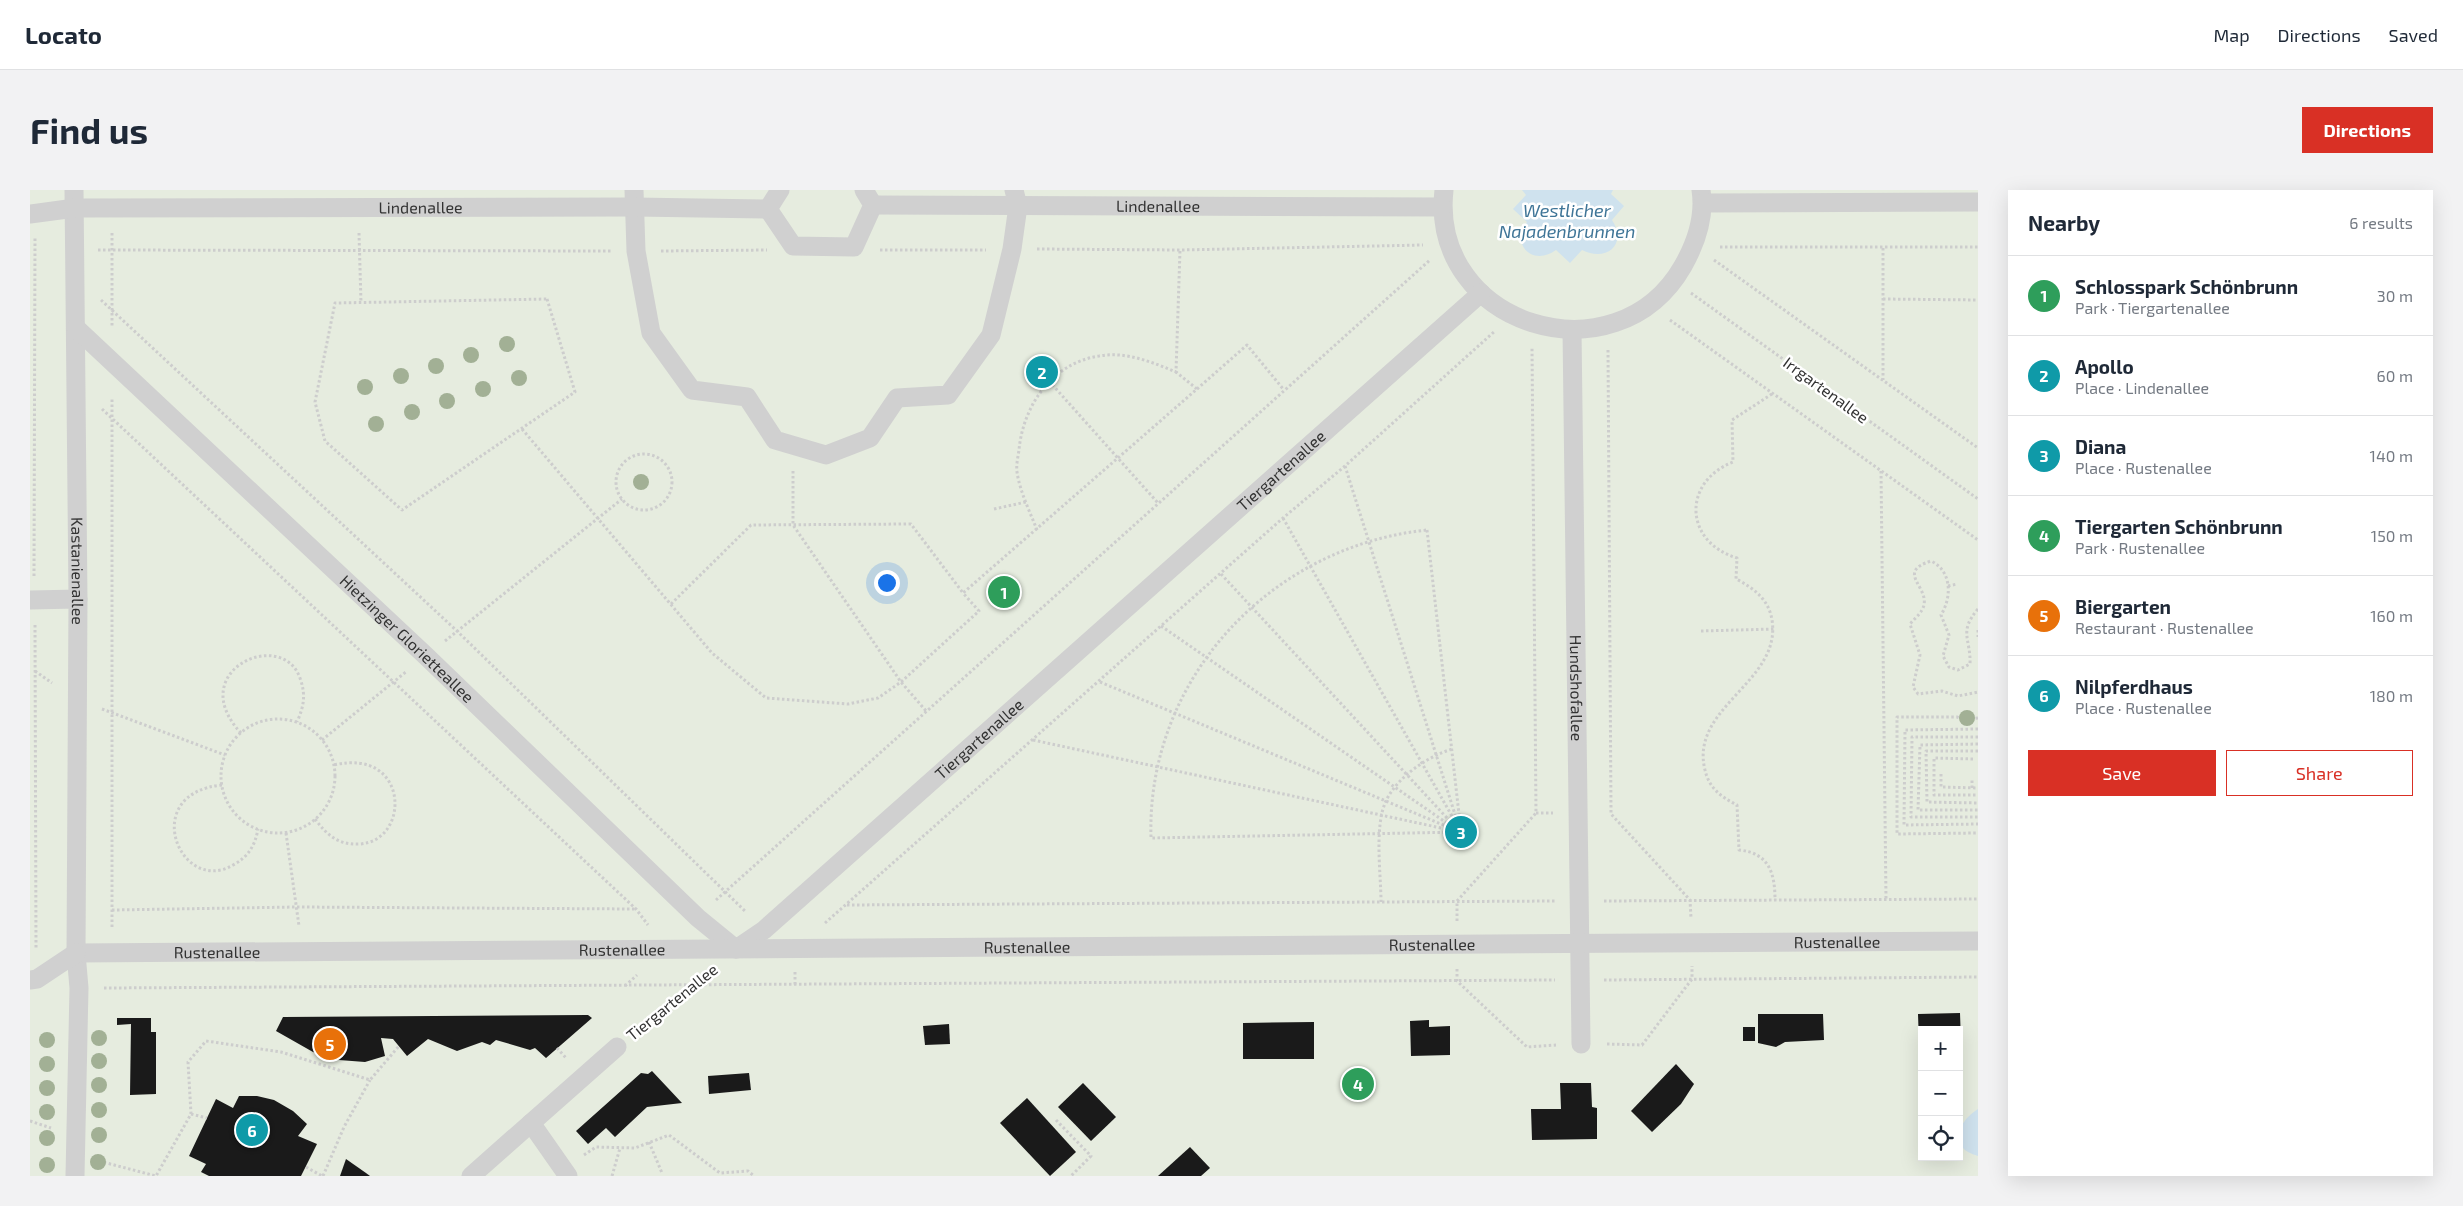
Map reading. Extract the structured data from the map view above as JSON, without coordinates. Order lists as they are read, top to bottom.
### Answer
{
  "streets": {
    "street": [
      "Lindenallee",
      "Tiergartenallee",
      "Kastanienallee",
      "Hietzinger Glorietteallee",
      "Hundshofallee",
      "Rustenallee"
    ],
    "path": ["Irrgartenallee"]
  },
  "crossings": [
    ["Lindenallee", "Kastanienallee"],
    ["Tiergartenallee", "Hietzinger Glorietteallee"],
    ["Tiergartenallee", "Rustenallee"],
    ["Kastanienallee", "Hietzinger Glorietteallee"],
    ["Kastanienallee", "Rustenallee"],
    ["Hietzinger Glorietteallee", "Rustenallee"],
    ["Hundshofallee", "Rustenallee"]
  ],
  "water": ["Westlicher Najadenbrunnen"],
  "page": {
    "header": "Locato",
    "nav": ["Map", "Directions", "Saved"],
    "buttons": [
      "Directions",
      ["Save", "Share"]
    ],
    "title": "Find us",
    "heading": ["Nearby", "6 results"],
    "list": [
      {
        "mark": "1",
        "name": "Schlosspark Schönbrunn",
        "note": "Park · Tiergartenallee",
        "value": "30 m"
      },
      {
        "mark": "2",
        "name": "Apollo",
        "note": "Place · Lindenallee",
        "value": "60 m"
      },
      {
        "mark": "3",
        "name": "Diana",
        "note": "Place · Rustenallee",
        "value": "140 m"
      },
      {
        "mark": "4",
        "name": "Tiergarten Schönbrunn",
        "note": "Park · Rustenallee",
        "value": "150 m"
      },
      {
        "mark": "5",
        "name": "Biergarten",
        "note": "Restaurant · Rustenallee",
        "value": "160 m"
      },
      {
        "mark": "6",
        "name": "Nilpferdhaus",
        "note": "Place · Rustenallee",
        "value": "180 m"
      }
    ],
    "pins": [
      "2",
      "1",
      "3",
      "5",
      "4",
      "6"
    ],
    "map_buttons": ["+", "−"]
  }
}
